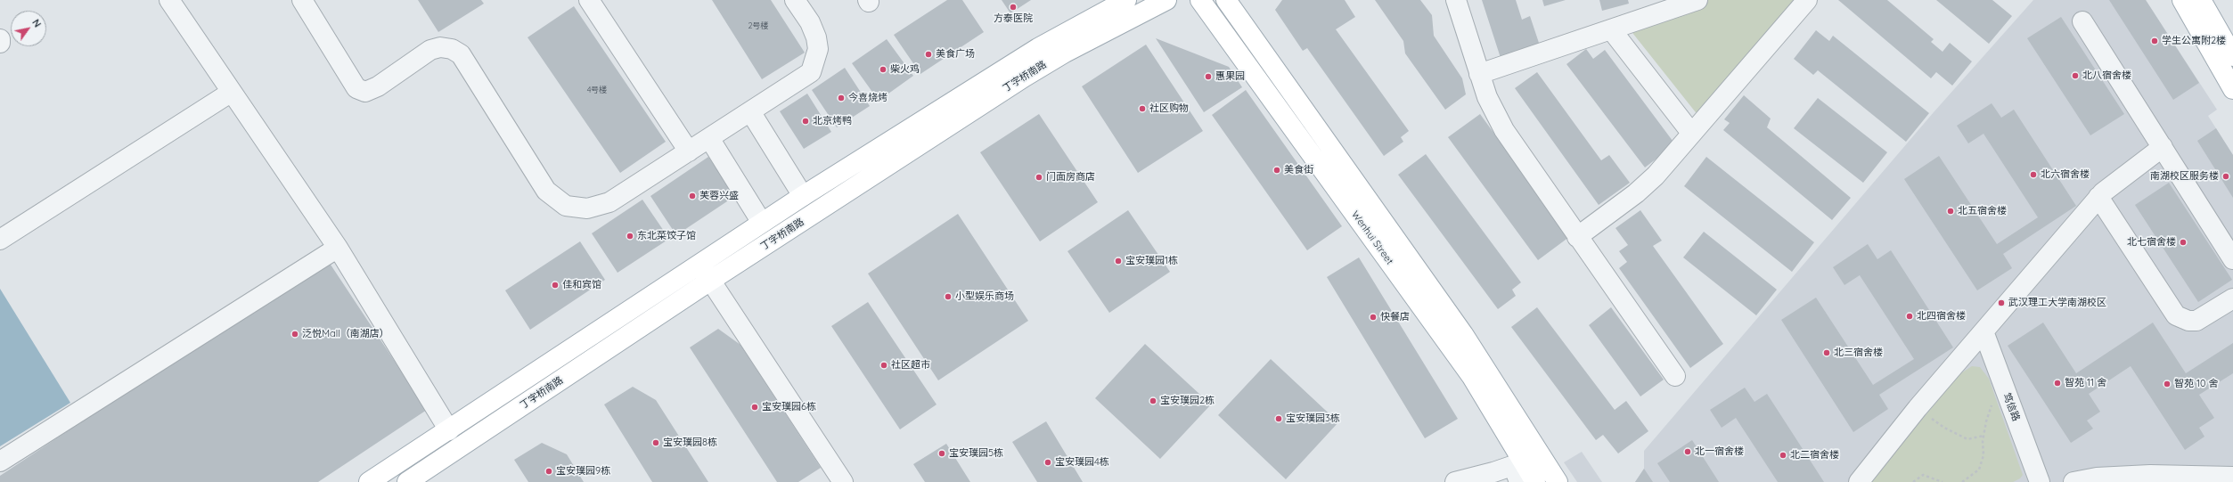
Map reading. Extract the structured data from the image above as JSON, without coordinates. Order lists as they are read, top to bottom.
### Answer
{
  "streets": {
    "main road": ["丁字桥南路", "Wenhui Street"],
    "street": ["笃信路"]
  },
  "places": [
    "方泰医院",
    "学生公寓附2楼",
    "美食广场",
    "柴火鸡",
    "北八宿舍楼",
    "惠果园",
    "今喜烧烤",
    "社区购物",
    "北京烤鸭",
    "美食街",
    "北六宿舍楼",
    "南湖校区服务楼",
    "门面房商店",
    "芙蓉兴盛",
    "北五宿舍楼",
    "东北菜饺子馆",
    "北七宿舍楼",
    "宝安璞园1栋",
    "佳和宾馆",
    "小型娱乐商场",
    "武汉理工大学南湖校区",
    "北四宿舍楼",
    "快餐店",
    "泛悦Mall（南湖店）",
    "北三宿舍楼",
    "社区超市",
    "智苑 11 舍",
    "智苑 10 舍",
    "宝安璞园2栋",
    "宝安璞园6栋",
    "宝安璞园3栋",
    "宝安璞园8栋",
    "北一宿舍楼",
    "宝安璞园5栋",
    "北二宿舍楼",
    "宝安璞园4栋",
    "宝安璞园9栋"
  ],
  "house_numbers": ["2号楼", "4号楼"],
  "north": "top right"
}
